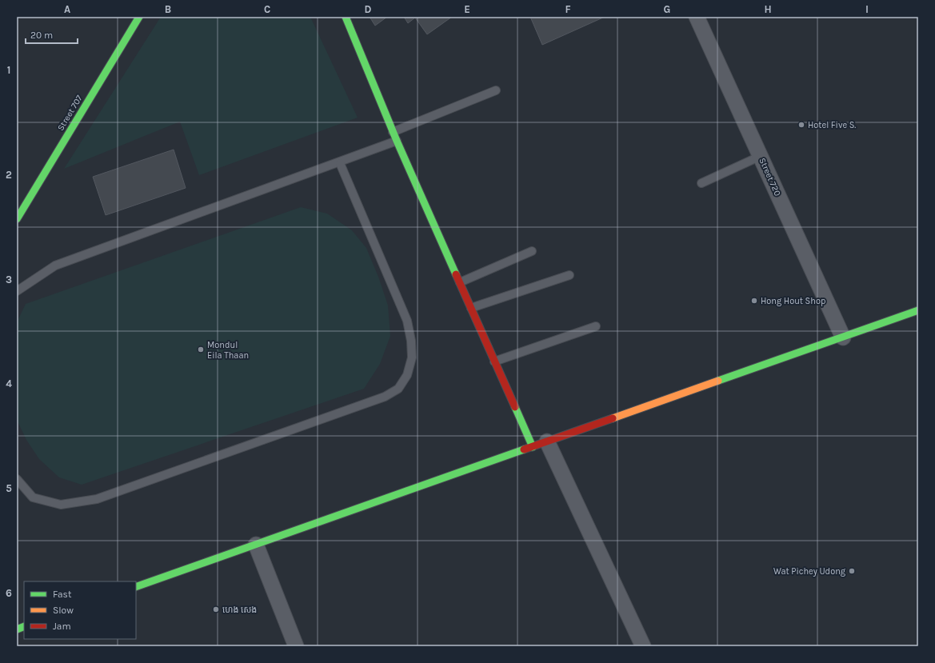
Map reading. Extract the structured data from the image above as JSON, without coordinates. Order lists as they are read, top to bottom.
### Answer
{
  "streets": {
    "street": ["Street 707", "Street 720"]
  },
  "places": [
    "Hotel Five S.",
    "Hong Hout Shop",
    "Mondul Eila Thaan",
    "Wat Pichey Udong",
    "ហេង សេង"
  ],
  "legend": ["Fast", "Slow", "Jam"],
  "scale_bar": "20 m",
  "grid": {
    "columns": [
      "A",
      "B",
      "C",
      "D",
      "E",
      "F",
      "G",
      "H",
      "I"
    ],
    "rows": [
      "1",
      "2",
      "3",
      "4",
      "5",
      "6"
    ]
  }
}
